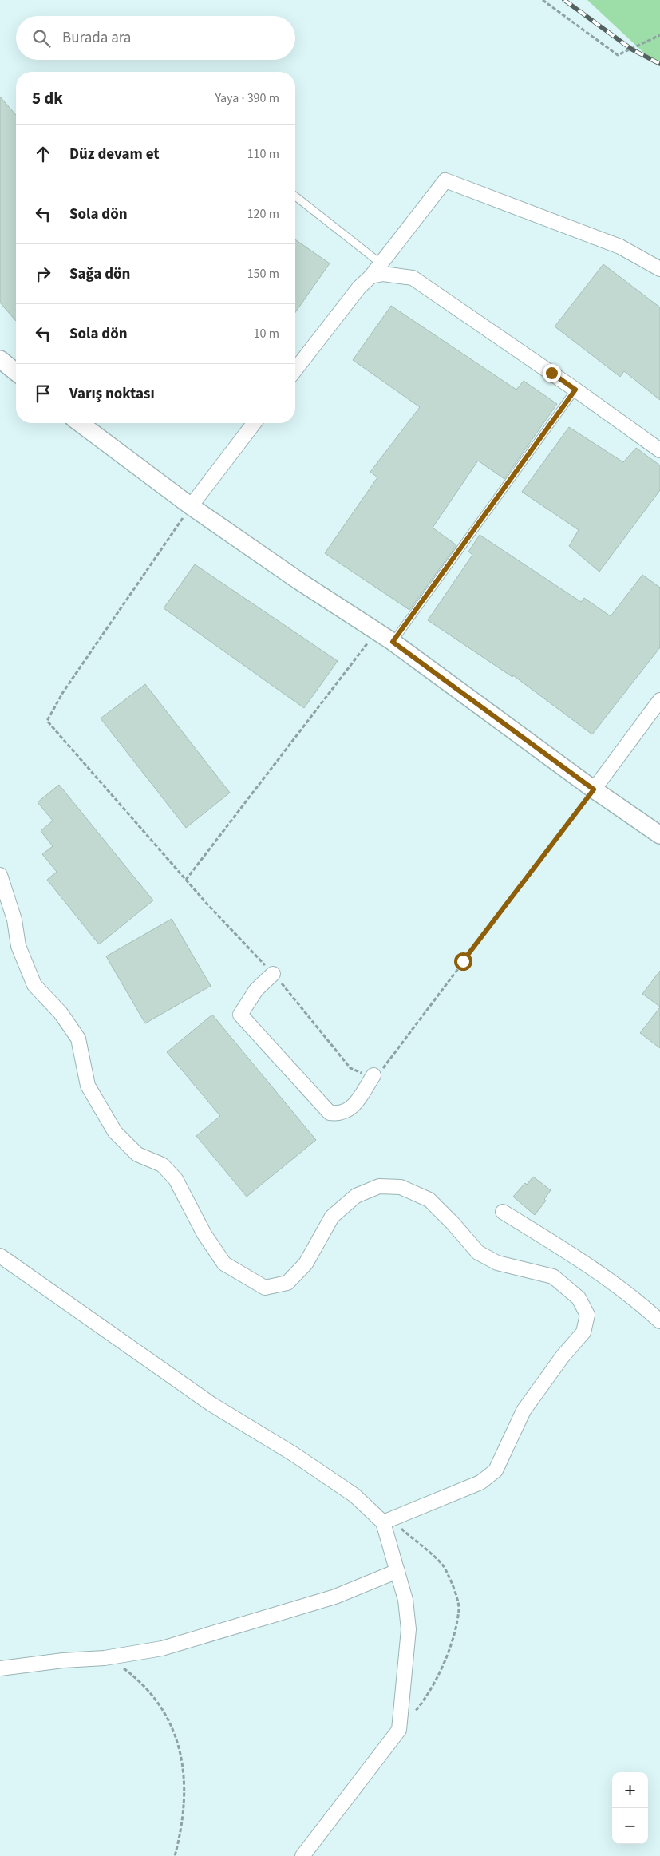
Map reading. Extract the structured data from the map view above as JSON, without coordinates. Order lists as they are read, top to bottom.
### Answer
{
  "page": {
    "search": "Burada ara",
    "heading": ["5 dk", "Yaya · 390 m"],
    "list": [
      ["Düz devam et", "110 m"],
      ["Sola dön", "120 m"],
      ["Sağa dön", "150 m"],
      ["Sola dön", "10 m"],
      "Varış noktası"
    ],
    "map_buttons": ["+", "−"]
  }
}
